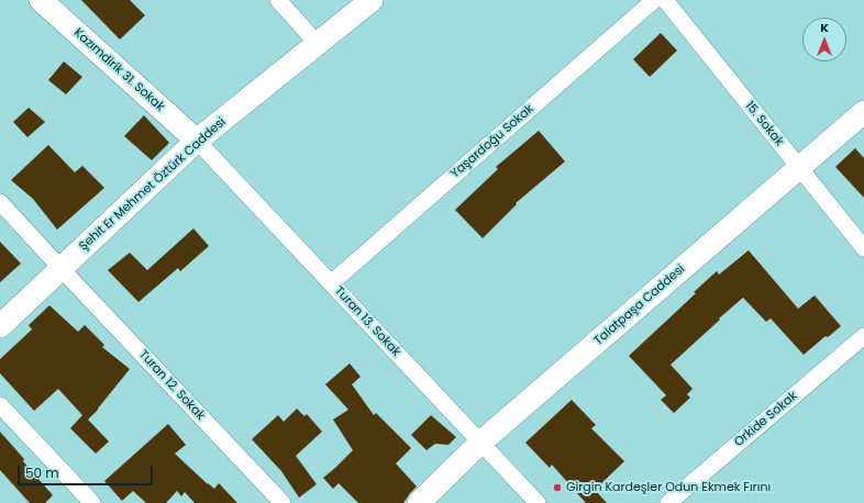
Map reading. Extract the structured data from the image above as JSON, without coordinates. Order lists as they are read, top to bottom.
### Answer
{
  "streets": {
    "street": [
      "Kazımdirik 31. Sokak",
      "15. Sokak",
      "Yaşardoğu Sokak",
      "Şehit Er Mehmet Öztürk Caddesi",
      "Talatpaşa Caddesi",
      "Turan 13. Sokak",
      "Turan 12. Sokak",
      "Orkide Sokak"
    ]
  },
  "crossings": [
    ["Kazımdirik 31. Sokak", "Şehit Er Mehmet Öztürk Caddesi"],
    ["Kazımdirik 31. Sokak", "Turan 13. Sokak"],
    ["15. Sokak", "Talatpaşa Caddesi"],
    ["Yaşardoğu Sokak", "Turan 13. Sokak"],
    ["Şehit Er Mehmet Öztürk Caddesi", "Turan 13. Sokak"],
    ["Şehit Er Mehmet Öztürk Caddesi", "Turan 12. Sokak"],
    ["Talatpaşa Caddesi", "Turan 13. Sokak"]
  ],
  "places": ["Girgin Kardeşler Odun Ekmek Fırını"],
  "scale_bar": "50 m",
  "north": "top"
}
